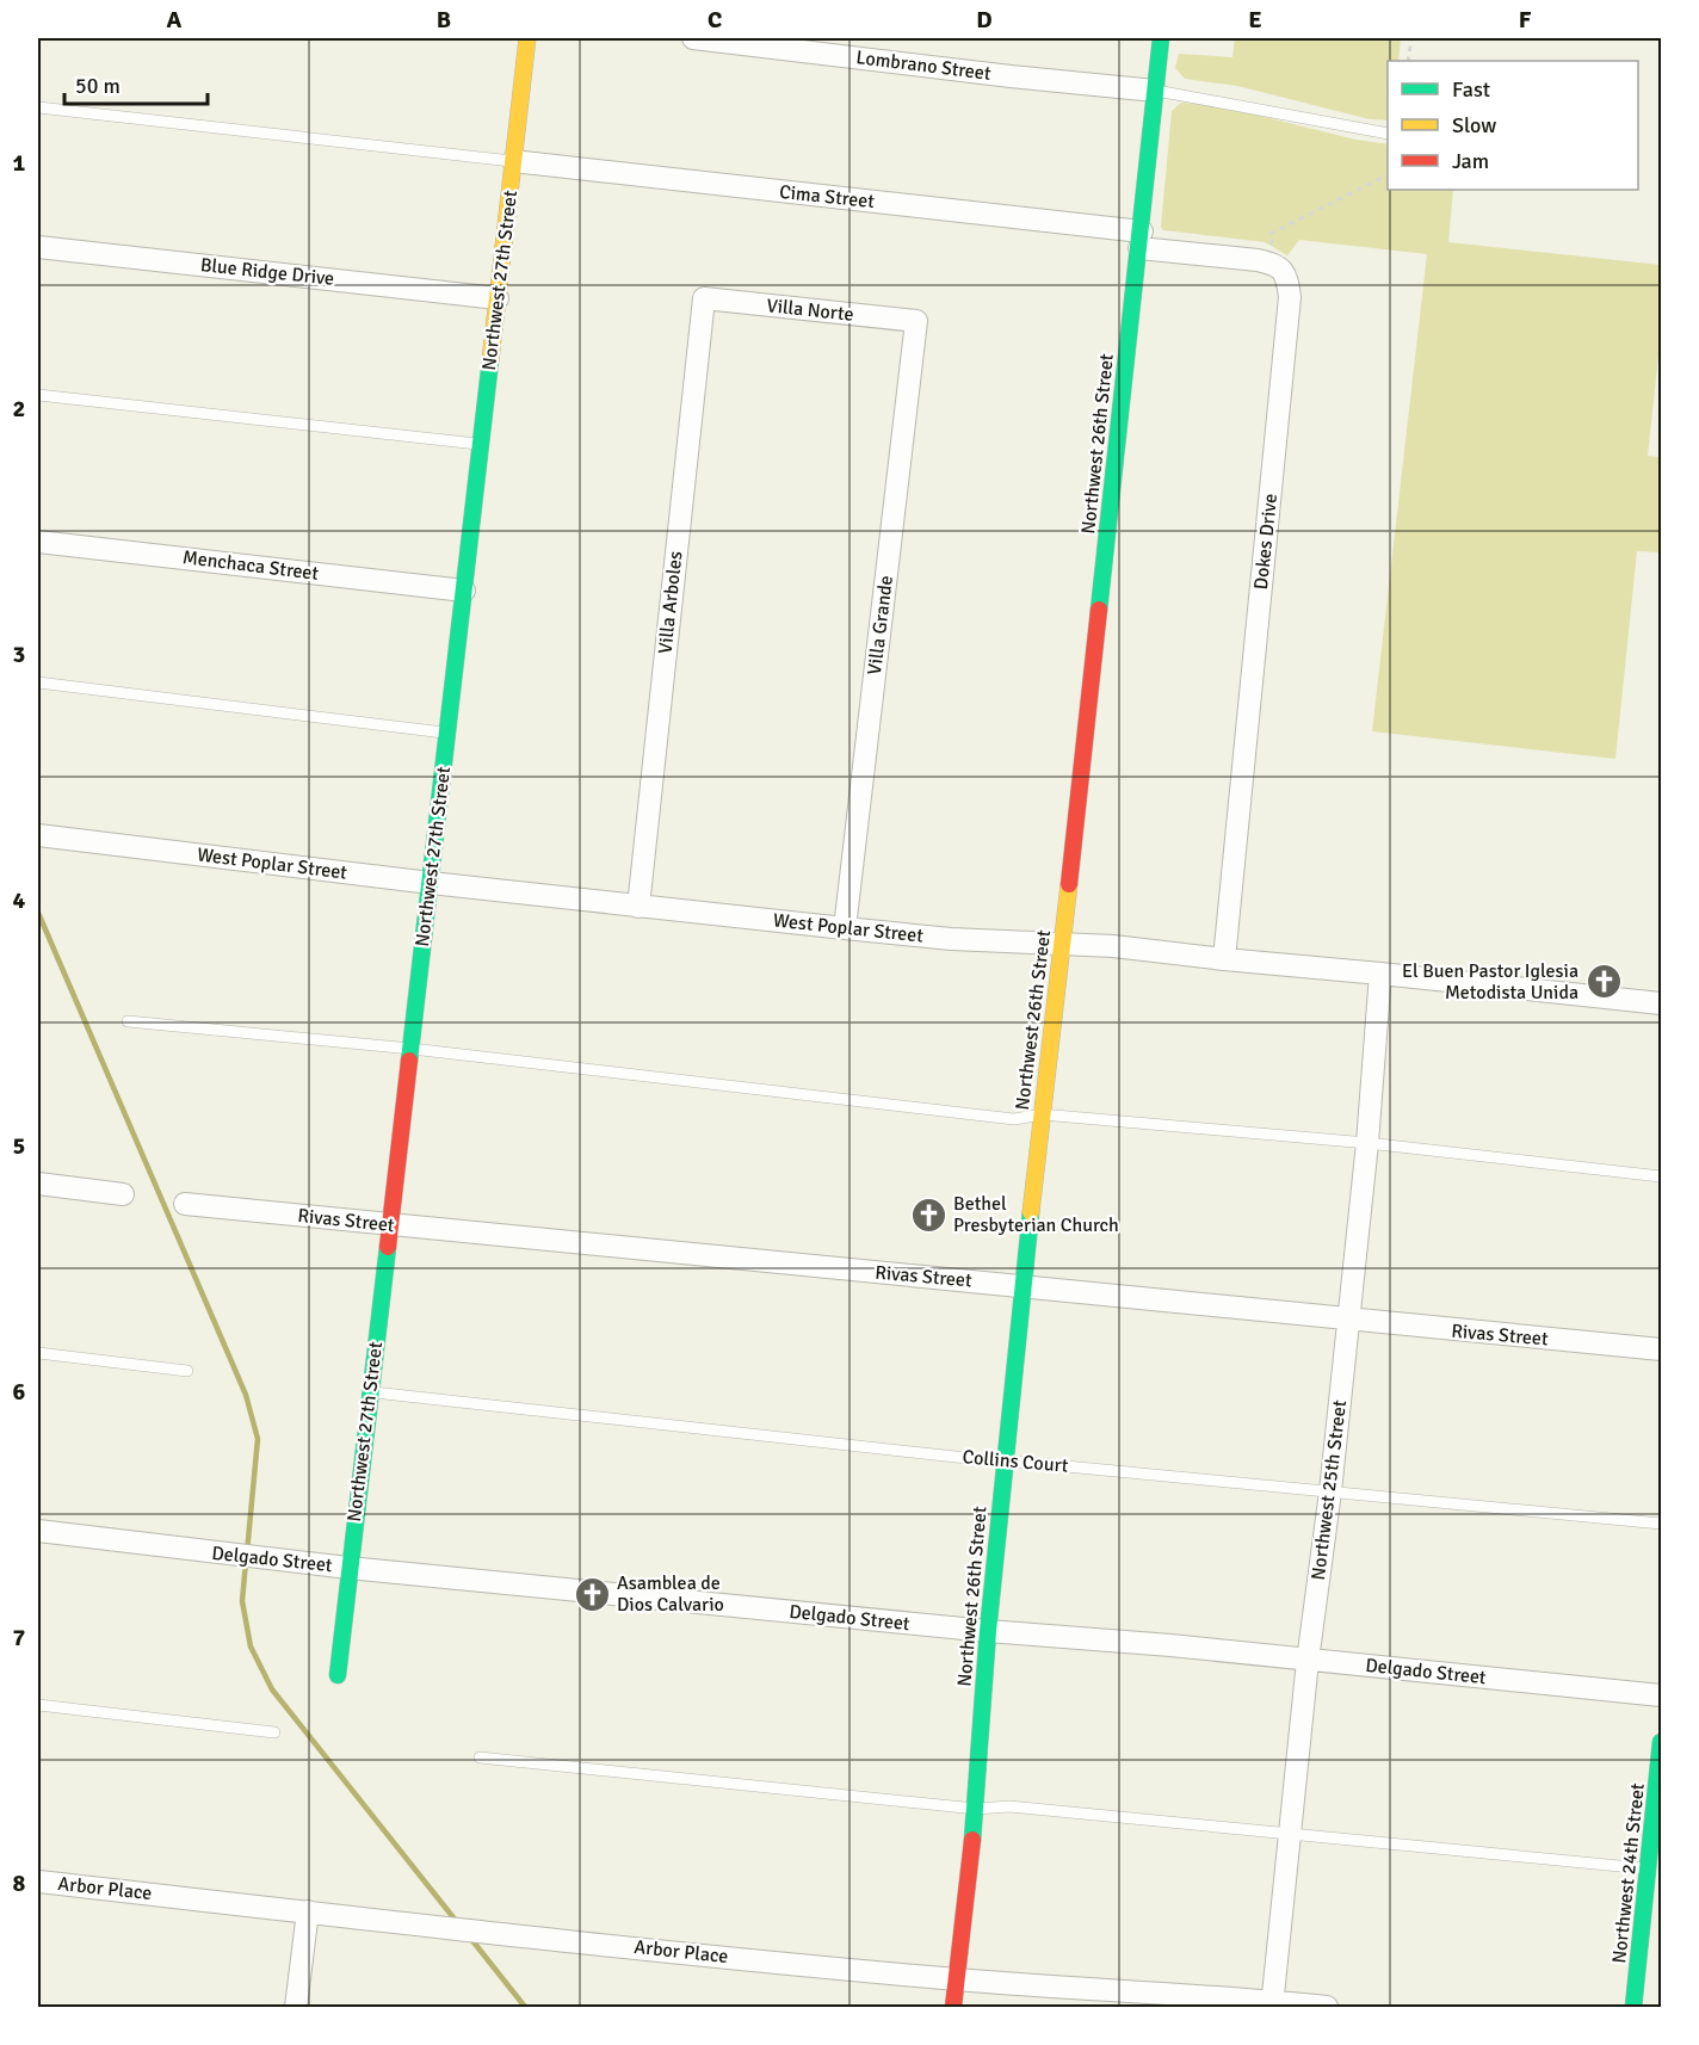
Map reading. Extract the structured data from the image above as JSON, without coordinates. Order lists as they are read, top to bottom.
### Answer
{
  "streets": {
    "street": [
      "Lombrano Street",
      "Cima Street",
      "Blue Ridge Drive",
      "Northwest 27th Street",
      "Villa Norte",
      "Northwest 26th Street",
      "Dokes Drive",
      "Menchaca Street",
      "Villa Arboles",
      "Villa Grande",
      "West Poplar Street",
      "Rivas Street",
      "Northwest 25th Street",
      "Delgado Street",
      "Northwest 24th Street",
      "Arbor Place"
    ],
    "lane": ["Collins Court"]
  },
  "crossings": [
    ["Lombrano Street", "Northwest 26th Street"],
    ["Cima Street", "Northwest 27th Street"],
    ["Cima Street", "Northwest 26th Street"],
    ["Blue Ridge Drive", "Northwest 27th Street"],
    ["Northwest 27th Street", "Menchaca Street"],
    ["Northwest 27th Street", "West Poplar Street"],
    ["Northwest 27th Street", "Rivas Street"],
    ["Northwest 27th Street", "Collins Court"],
    ["Northwest 27th Street", "Delgado Street"],
    ["Villa Norte", "Villa Arboles"],
    ["Villa Norte", "Villa Grande"],
    ["Northwest 26th Street", "West Poplar Street"],
    ["Northwest 26th Street", "Rivas Street"],
    ["Northwest 26th Street", "Collins Court"],
    ["Northwest 26th Street", "Delgado Street"],
    ["Northwest 26th Street", "Arbor Place"],
    ["Dokes Drive", "West Poplar Street"],
    ["Villa Arboles", "West Poplar Street"],
    ["Villa Grande", "West Poplar Street"],
    ["West Poplar Street", "Northwest 25th Street"],
    ["Rivas Street", "Northwest 25th Street"],
    ["Collins Court", "Northwest 25th Street"],
    ["Northwest 25th Street", "Delgado Street"],
    ["Northwest 25th Street", "Arbor Place"]
  ],
  "places": {
    "church": ["El Buen Pastor Iglesia Metodista Unida", "Bethel Presbyterian Church", "Asamblea de Dios Calvario"]
  },
  "legend": ["Fast", "Slow", "Jam"],
  "scale_bar": "50 m",
  "grid": {
    "columns": [
      "A",
      "B",
      "C",
      "D",
      "E",
      "F"
    ],
    "rows": [
      "1",
      "2",
      "3",
      "4",
      "5",
      "6",
      "7",
      "8"
    ]
  }
}
